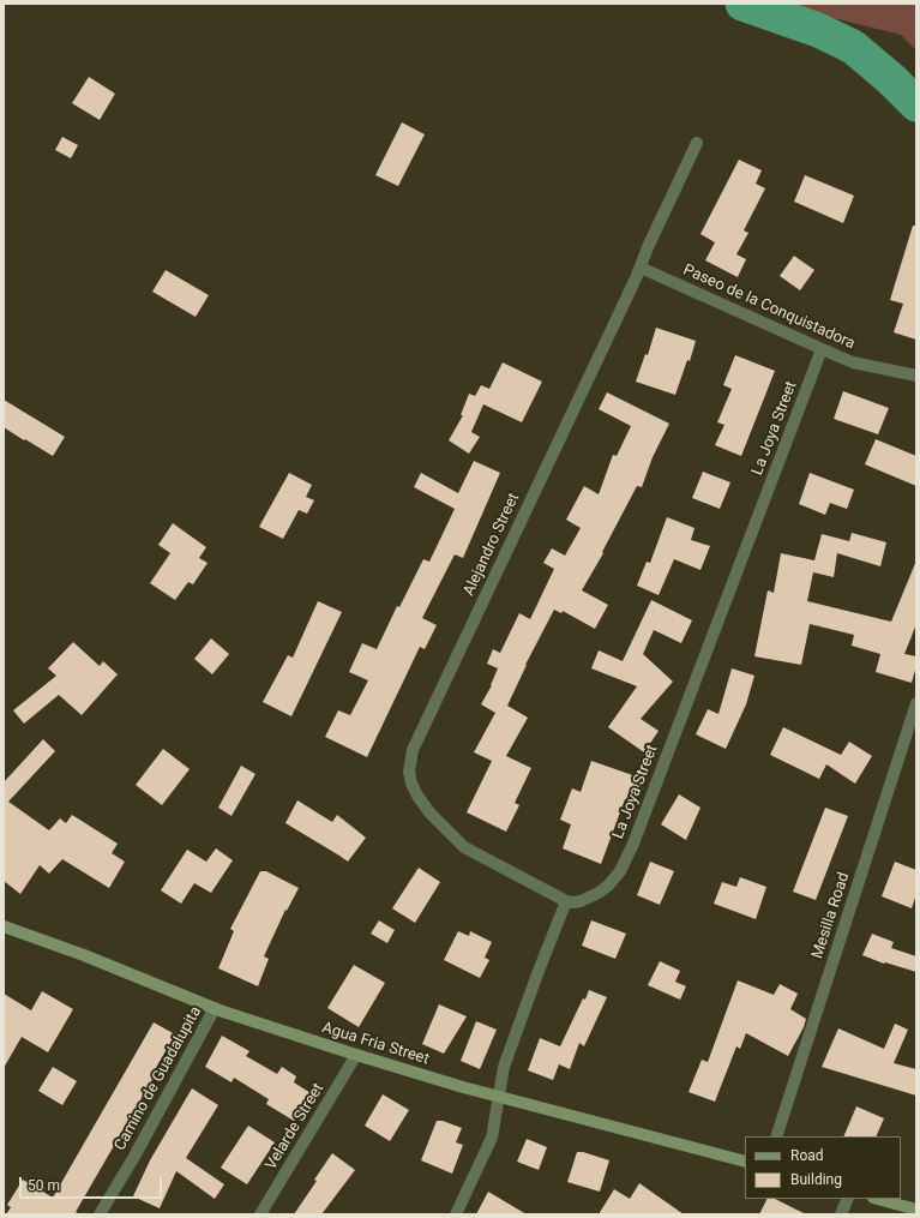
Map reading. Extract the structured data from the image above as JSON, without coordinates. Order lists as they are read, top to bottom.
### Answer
{
  "streets": {
    "street": [
      "Paseo de la Conquistadora",
      "La Joya Street",
      "Alejandro Street",
      "Mesilla Road",
      "Agua Fria Street",
      "Camino de Guadalupita",
      "Velarde Street"
    ]
  },
  "crossings": [
    ["Paseo de la Conquistadora", "La Joya Street"],
    ["Paseo de la Conquistadora", "Alejandro Street"],
    ["La Joya Street", "Alejandro Street"],
    ["Agua Fria Street", "Camino de Guadalupita"],
    ["Agua Fria Street", "Velarde Street"]
  ],
  "legend": ["Road", "Building"],
  "scale_bar": "50 m"
}
